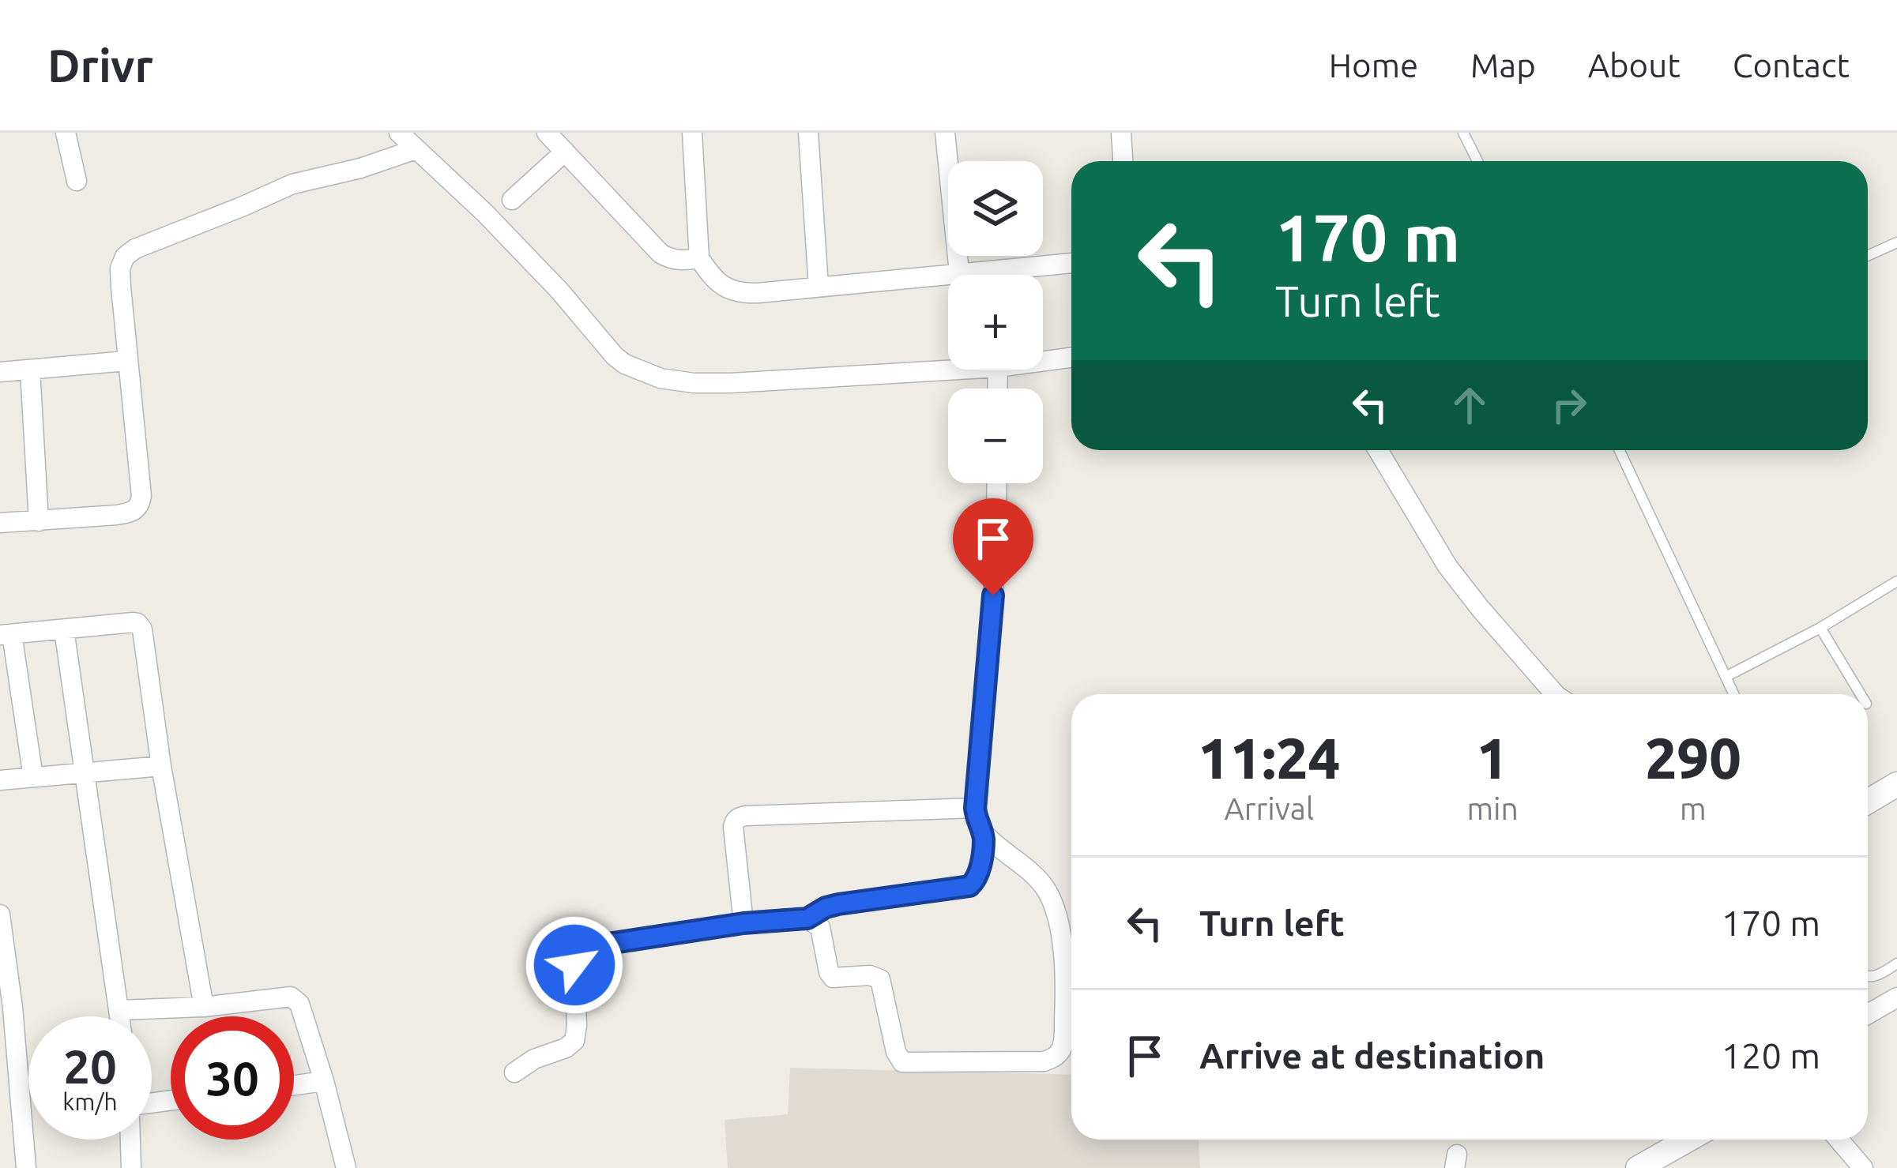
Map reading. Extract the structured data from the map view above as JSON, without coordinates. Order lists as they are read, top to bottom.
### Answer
{
  "page": {
    "header": "Drivr",
    "nav": [
      "Home",
      "Map",
      "About",
      "Contact"
    ],
    "map_buttons": ["+", "−"],
    "turn": ["170 m", "Turn left"],
    "eta": [
      "11:24",
      "Arrival",
      "1",
      "min",
      "290",
      "m"
    ],
    "list": [
      {
        "name": "Turn left",
        "value": "170 m"
      },
      {
        "name": "Arrive at destination",
        "value": "120 m"
      }
    ],
    "speed": "20 km/h",
    "limit": "30"
  }
}
